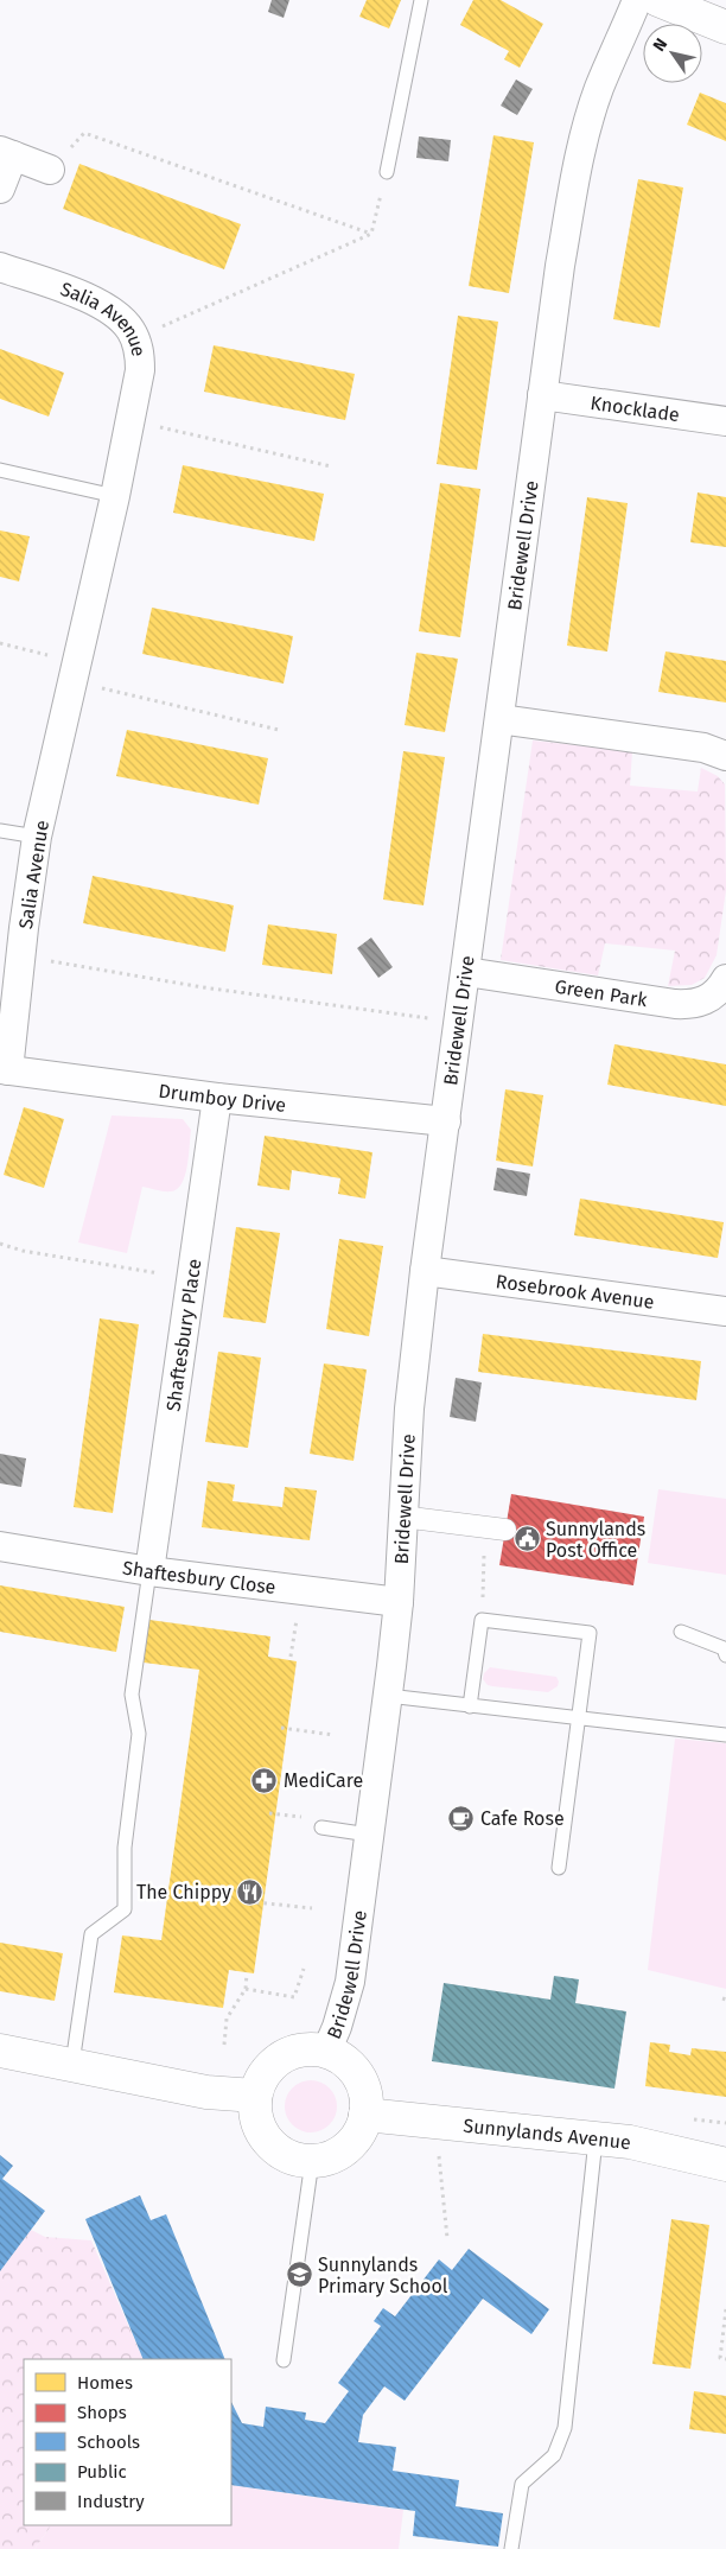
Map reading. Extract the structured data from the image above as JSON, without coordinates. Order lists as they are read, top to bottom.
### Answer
{
  "streets": {
    "street": [
      "Salia Avenue",
      "Knocklade",
      "Bridewell Drive",
      "Green Park",
      "Drumboy Drive",
      "Rosebrook Avenue",
      "Shaftesbury Place",
      "Shaftesbury Close",
      "Sunnylands Avenue"
    ]
  },
  "crossings": [
    ["Salia Avenue", "Drumboy Drive"],
    ["Knocklade", "Bridewell Drive"],
    ["Bridewell Drive", "Green Park"],
    ["Bridewell Drive", "Drumboy Drive"],
    ["Bridewell Drive", "Rosebrook Avenue"],
    ["Bridewell Drive", "Shaftesbury Close"],
    ["Bridewell Drive", "Sunnylands Avenue"],
    ["Drumboy Drive", "Shaftesbury Place"],
    ["Shaftesbury Place", "Shaftesbury Close"]
  ],
  "places": {
    "public building": ["Sunnylands Post Office"],
    "pharmacy": ["MediCare"],
    "cafe": ["Cafe Rose"],
    "restaurant": ["The Chippy"],
    "school or university": ["Sunnylands Primary School"]
  },
  "legend": [
    "Homes",
    "Shops",
    "Schools",
    "Public",
    "Industry"
  ],
  "north": "top left"
}
